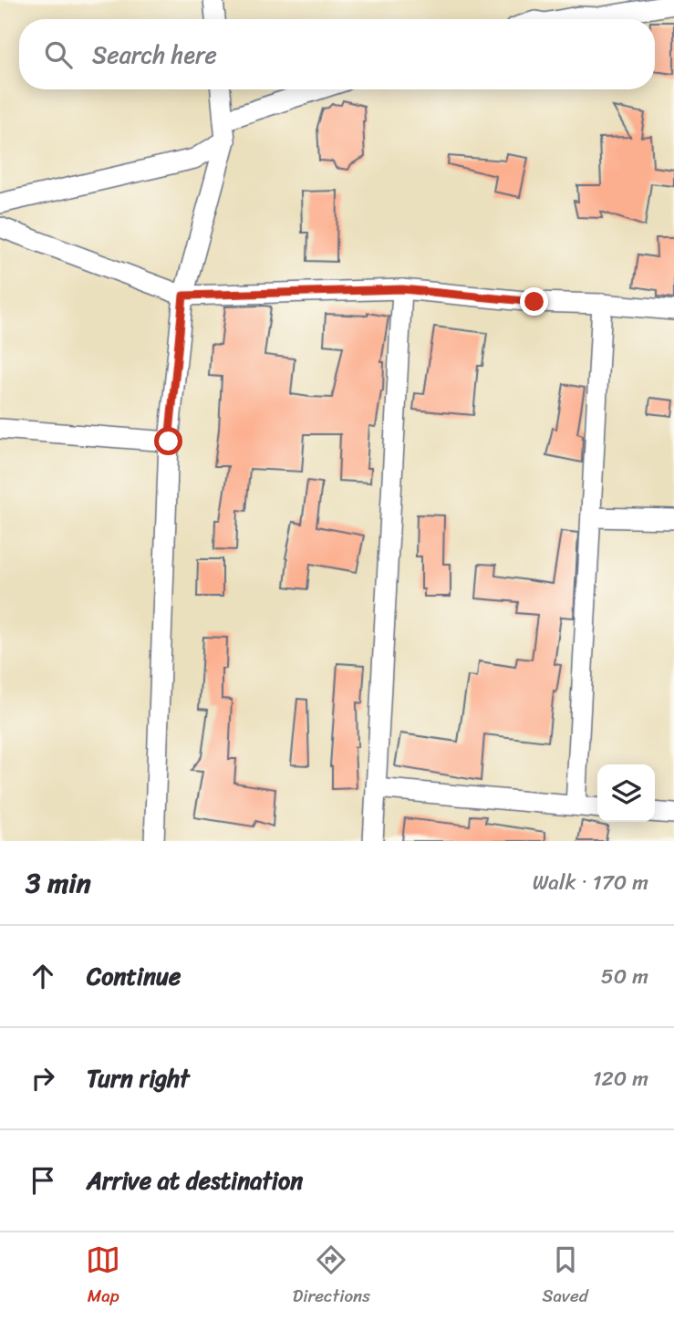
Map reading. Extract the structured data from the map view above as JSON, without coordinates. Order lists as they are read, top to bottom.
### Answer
{
  "page": {
    "search": "Search here",
    "heading": ["3 min", "Walk · 170 m"],
    "list": [
      ["Continue", "50 m"],
      ["Turn right", "120 m"],
      "Arrive at destination"
    ],
    "nav": ["Map", "Directions", "Saved"]
  }
}
